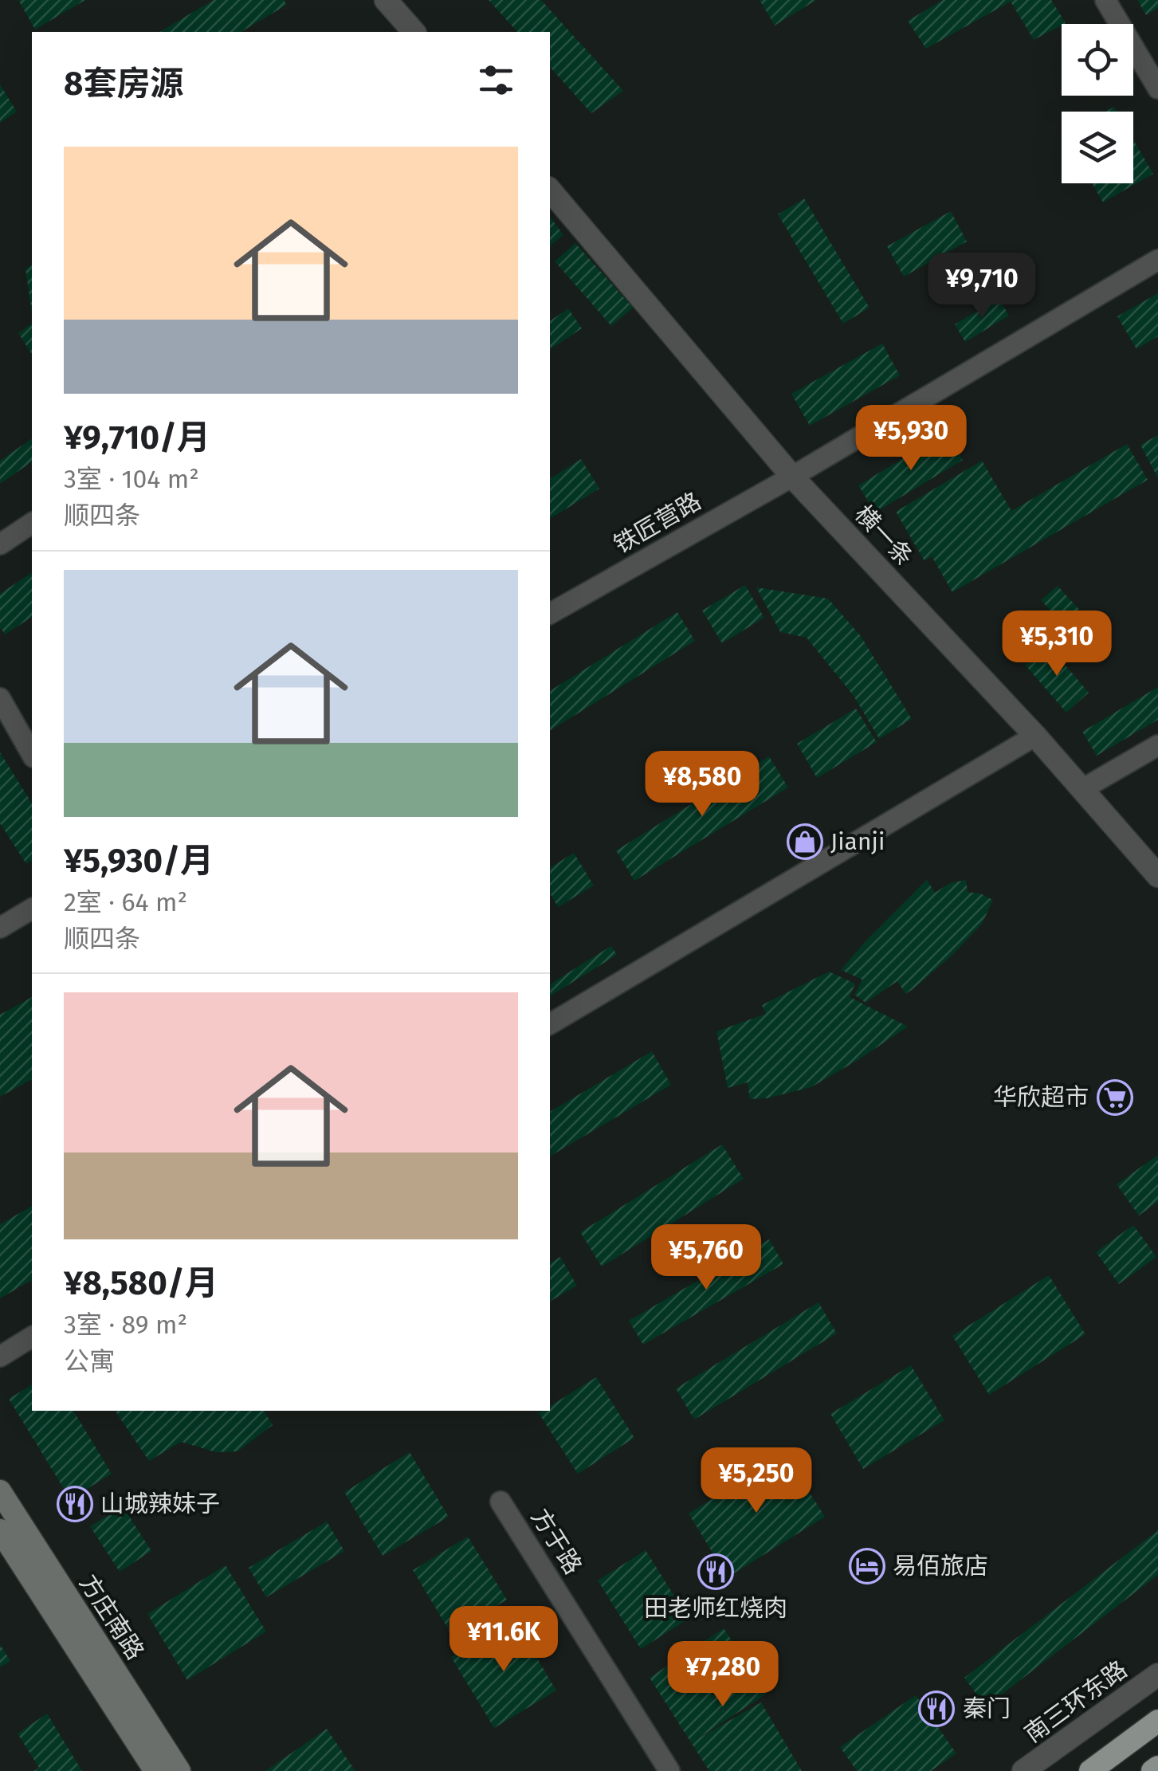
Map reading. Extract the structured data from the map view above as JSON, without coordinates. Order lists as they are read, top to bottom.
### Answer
{
  "streets": {
    "main road": ["方庄南路"],
    "street": [
      "铁匠营路",
      "横一条",
      "方于路",
      "南三环东路"
    ]
  },
  "crossings": [
    ["铁匠营路", "横一条"]
  ],
  "places": {
    "shop": ["Jianji"],
    "supermarket": ["华欣超市"],
    "restaurant": ["山城辣妹子", "田老师红烧肉", "秦门"],
    "hotel": ["易佰旅店"]
  },
  "page": {
    "heading": "8套房源",
    "list": [
      {
        "name": "¥9,710/月",
        "note": "3室 · 104 m² · 顺四条"
      },
      {
        "name": "¥5,930/月",
        "note": "2室 · 64 m² · 顺四条"
      },
      {
        "name": "¥8,580/月",
        "note": "3室 · 89 m² · 公寓"
      }
    ],
    "price": [
      "¥9,710",
      "¥5,930",
      "¥5,310",
      "¥8,580",
      "¥5,760",
      "¥5,250",
      "¥11.6K",
      "¥7,280"
    ]
  }
}
